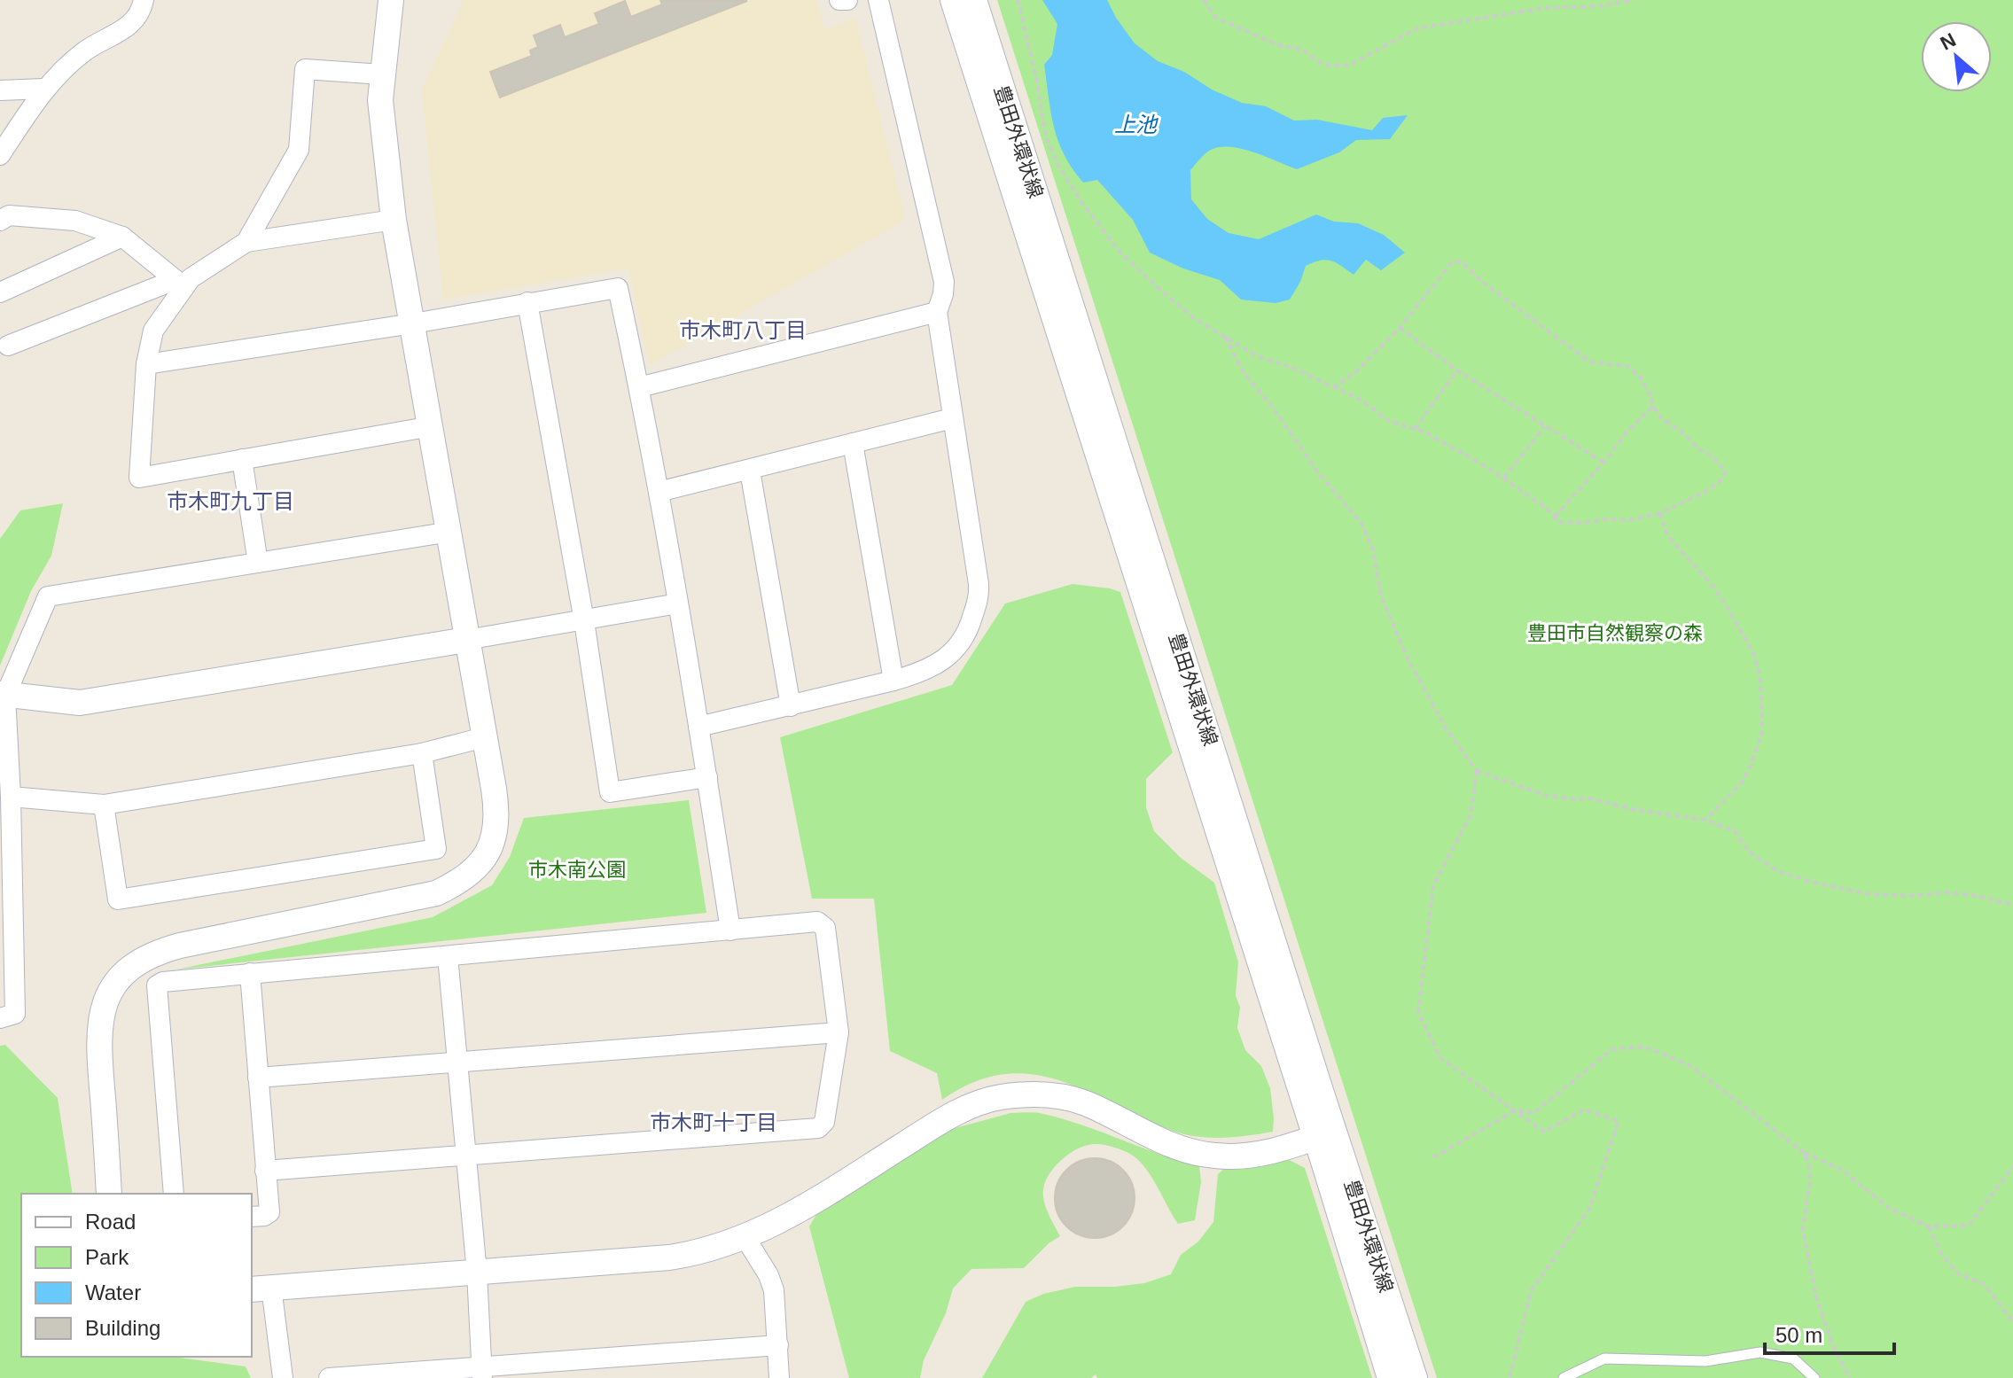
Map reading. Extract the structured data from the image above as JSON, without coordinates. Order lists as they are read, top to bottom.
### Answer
{
  "streets": {
    "street": ["豊田外環状線"]
  },
  "districts": ["市木町八丁目", "市木町九丁目", "市木町十丁目"],
  "water": ["上池"],
  "parks": ["豊田市自然観察の森", "市木南公園"],
  "legend": [
    "Road",
    "Park",
    "Water",
    "Building"
  ],
  "scale_bar": "50 m",
  "north": "top left"
}
